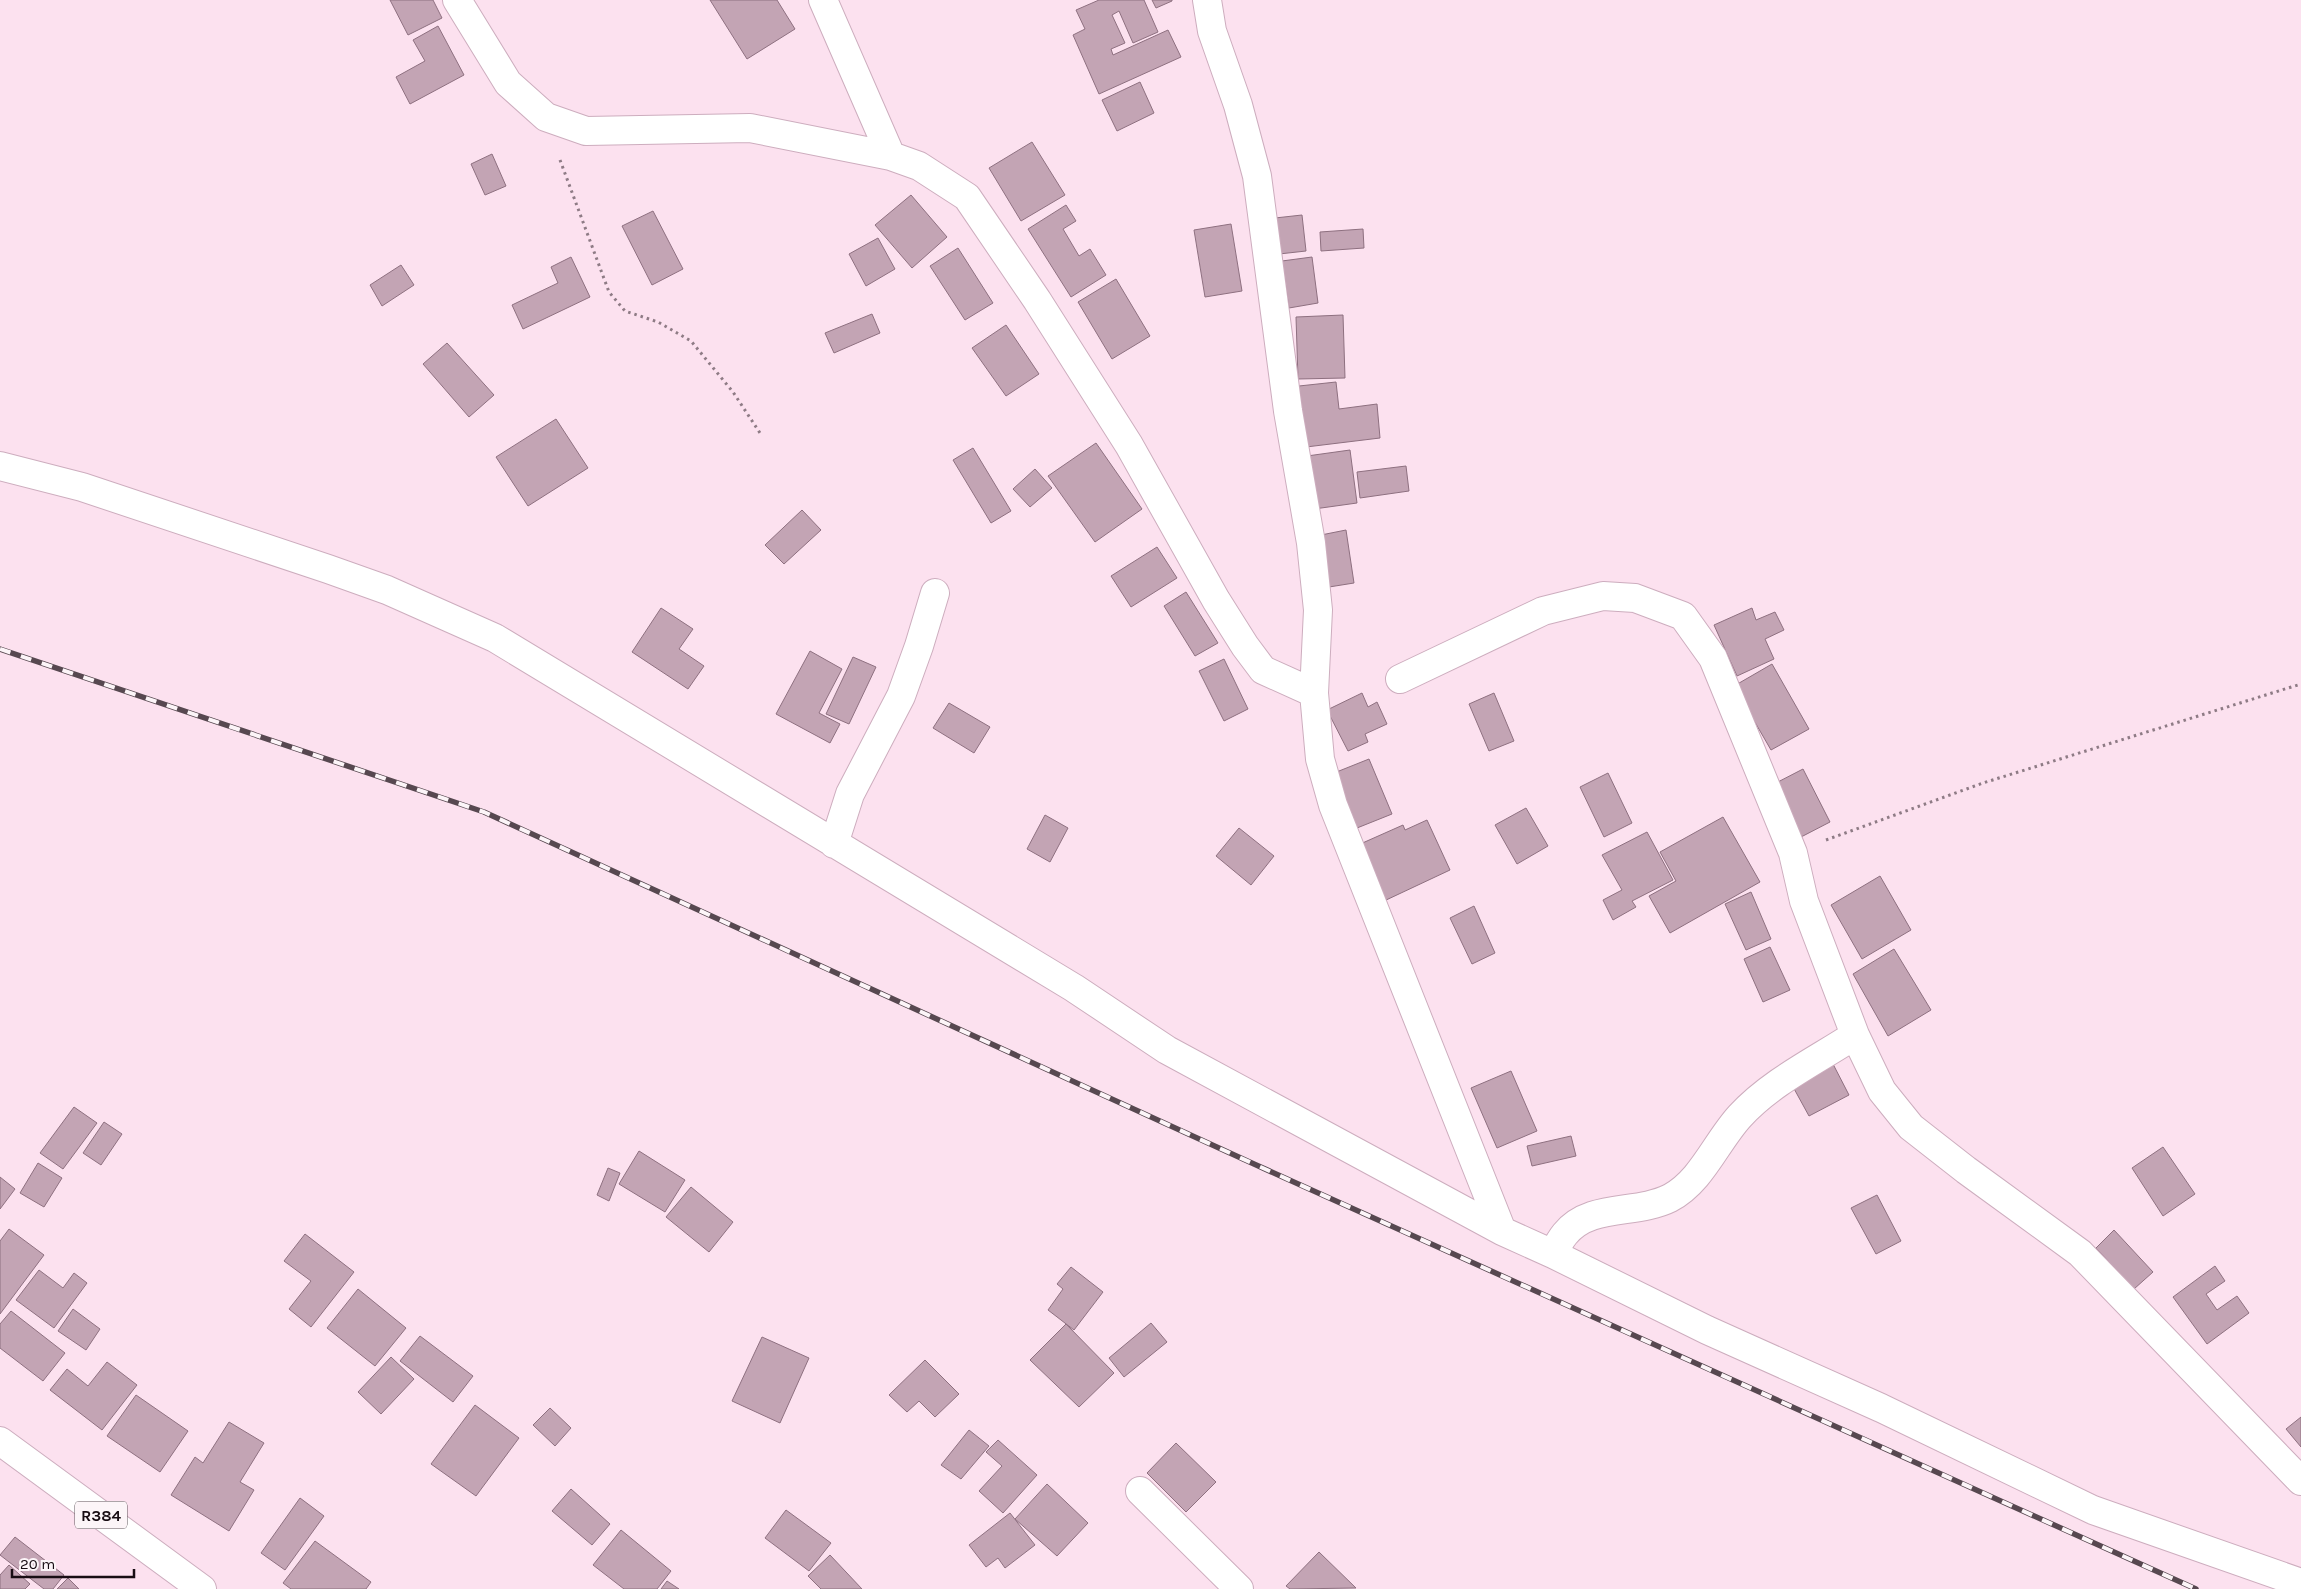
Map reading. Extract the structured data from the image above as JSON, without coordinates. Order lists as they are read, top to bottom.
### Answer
{
  "streets": {
    "street": ["R384"]
  },
  "scale_bar": "20 m"
}
